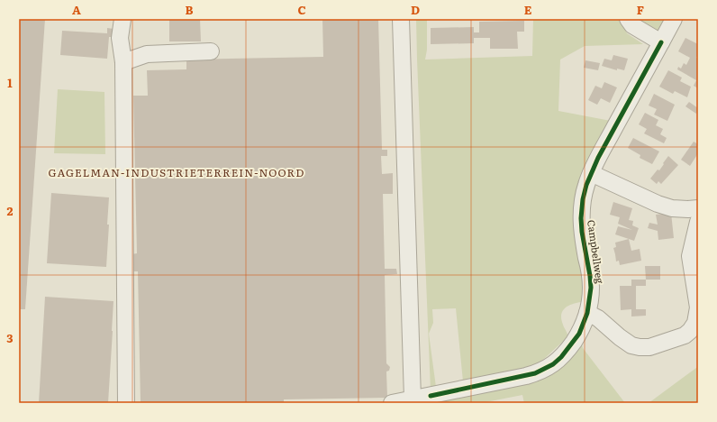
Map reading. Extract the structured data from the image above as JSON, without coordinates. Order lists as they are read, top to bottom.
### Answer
{
  "streets": {
    "street": ["Campbellweg"]
  },
  "districts": ["GAGELMAN-INDUSTRIETERREIN-NOORD"],
  "grid": {
    "columns": [
      "A",
      "B",
      "C",
      "D",
      "E",
      "F"
    ],
    "rows": ["1", "2", "3"]
  }
}
